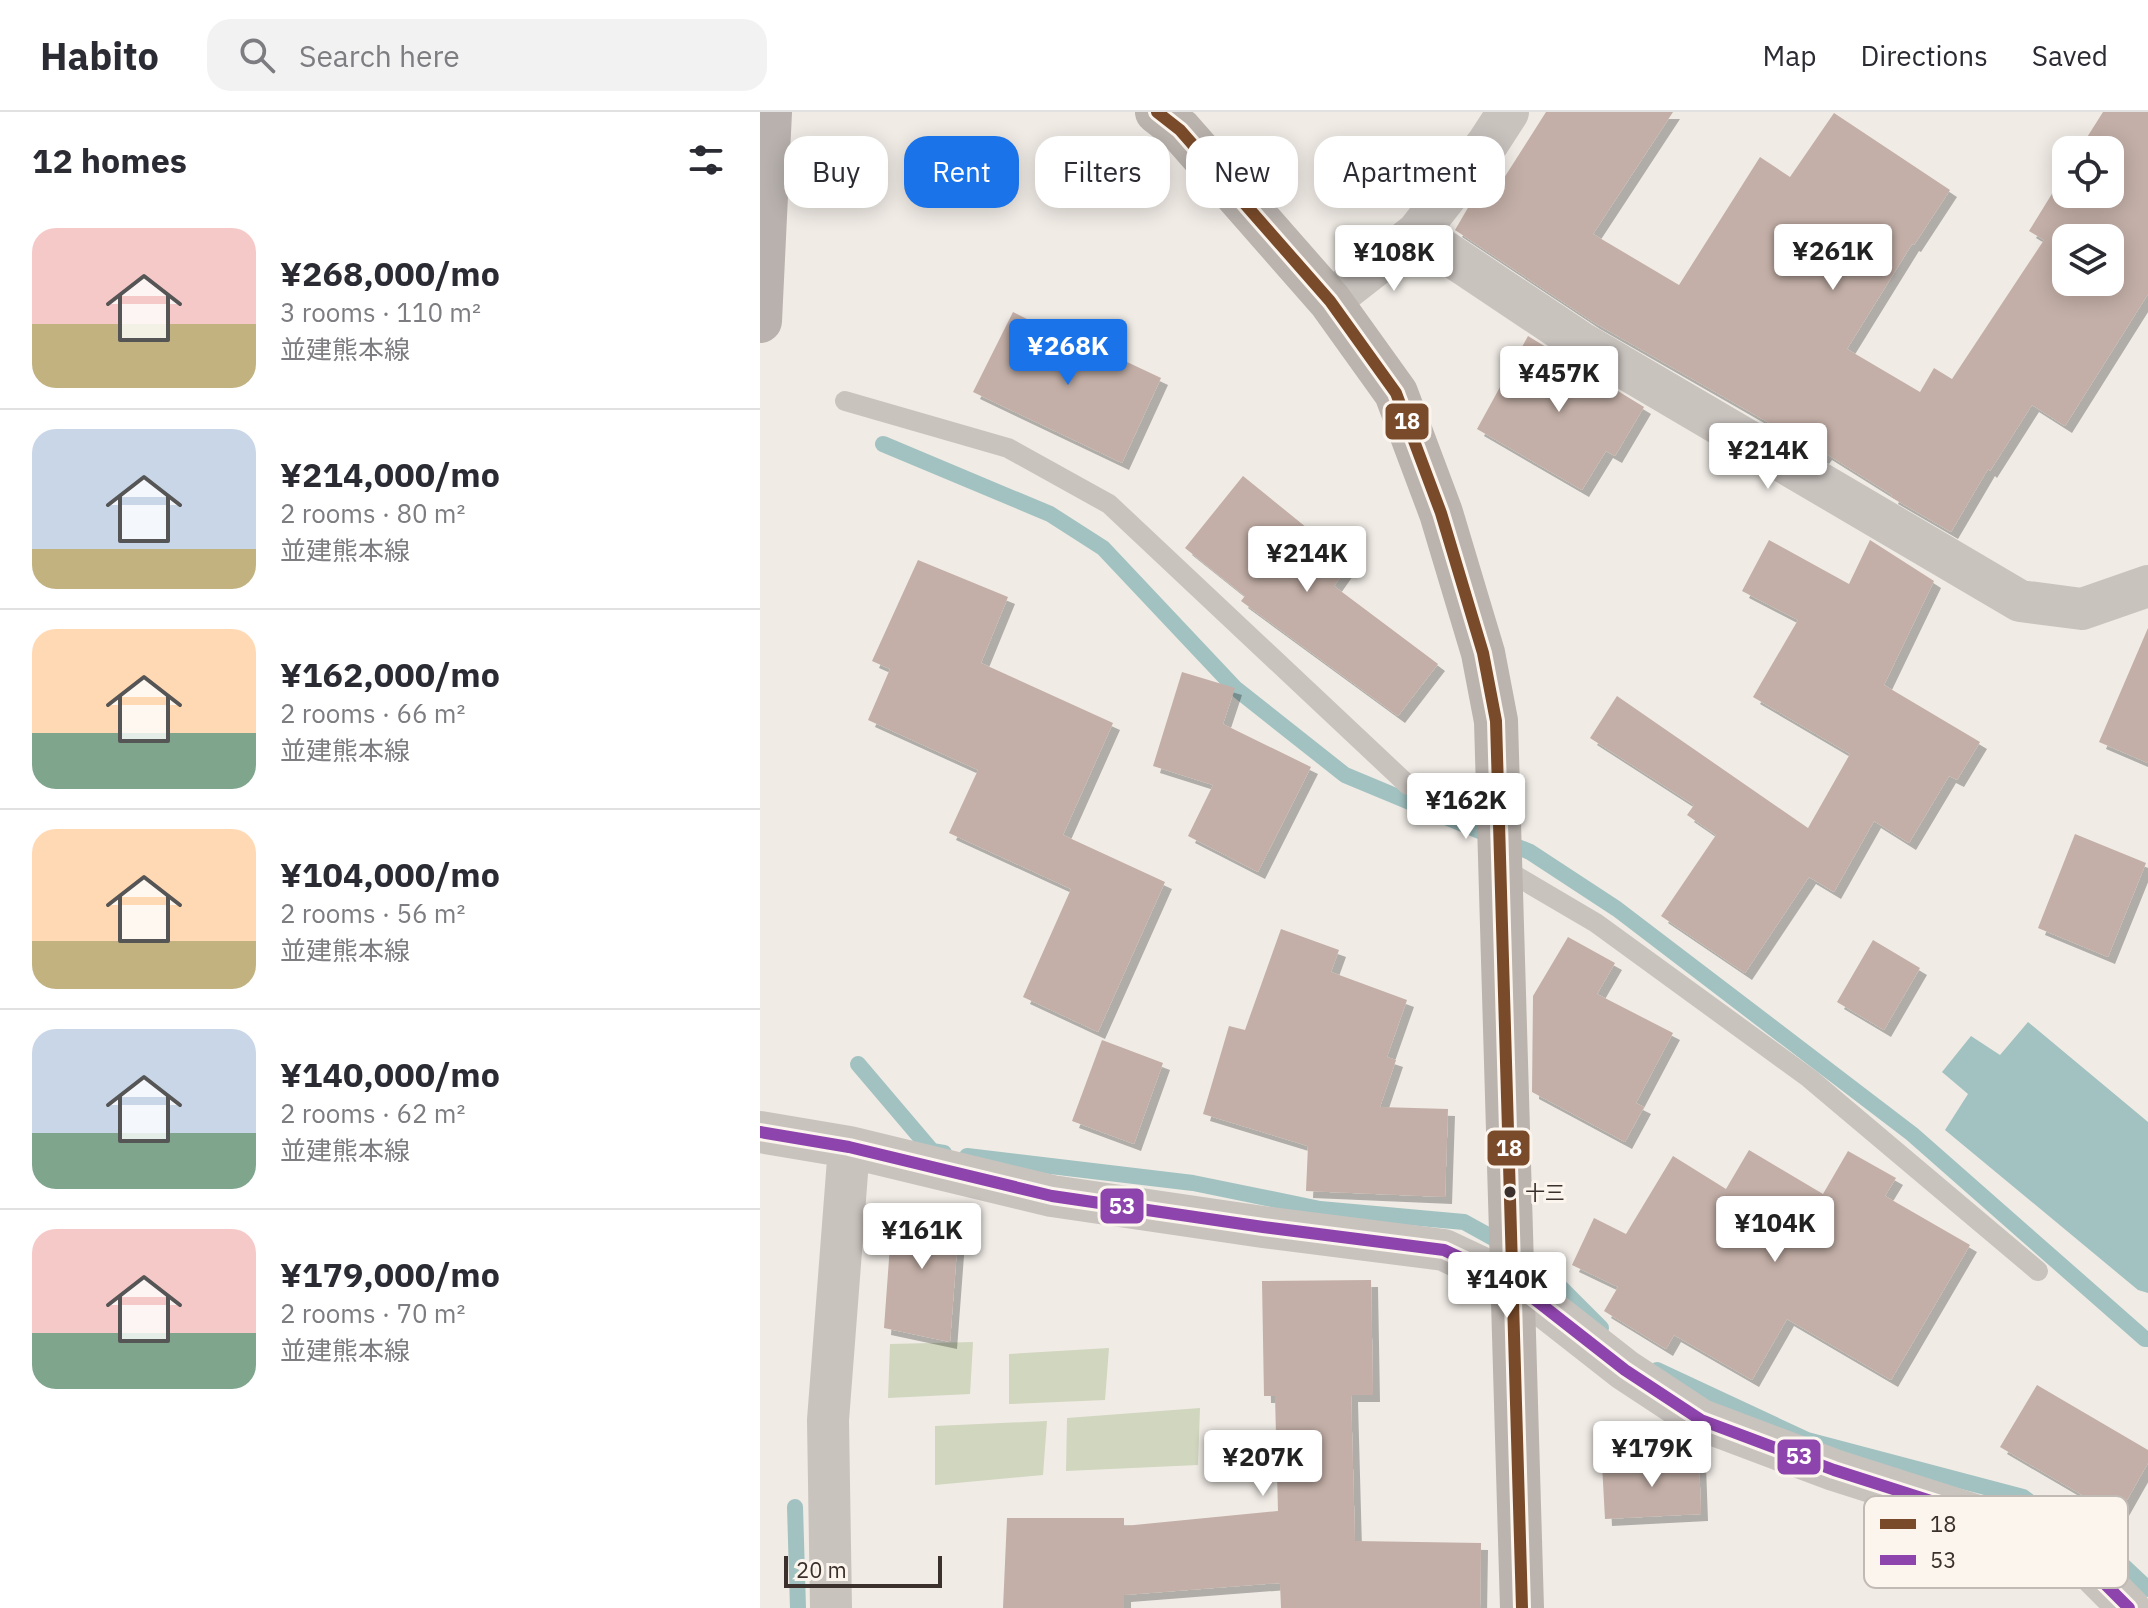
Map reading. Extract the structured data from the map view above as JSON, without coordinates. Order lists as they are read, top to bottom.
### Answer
{
  "places": ["十三"],
  "lines": ["transit line 18", "transit line 53"],
  "legend": ["18", "53"],
  "scale_bar": "20 m",
  "page": {
    "header": "Habito",
    "search": "Search here",
    "nav": ["Map", "Directions", "Saved"],
    "heading": "12 homes",
    "chip": [
      "Buy",
      "Rent",
      "Filters",
      "New",
      "Apartment"
    ],
    "list": [
      {
        "name": "¥268,000/mo",
        "note": "3 rooms · 110 m² · 並建熊本線"
      },
      {
        "name": "¥214,000/mo",
        "note": "2 rooms · 80 m² · 並建熊本線"
      },
      {
        "name": "¥162,000/mo",
        "note": "2 rooms · 66 m² · 並建熊本線"
      },
      {
        "name": "¥104,000/mo",
        "note": "2 rooms · 56 m² · 並建熊本線"
      },
      {
        "name": "¥140,000/mo",
        "note": "2 rooms · 62 m² · 並建熊本線"
      },
      {
        "name": "¥179,000/mo",
        "note": "2 rooms · 70 m² · 並建熊本線"
      }
    ],
    "price": [
      "¥261K",
      "¥108K",
      "¥268K",
      "¥457K",
      "¥214K",
      "¥214K",
      "¥162K",
      "¥104K",
      "¥161K",
      "¥140K",
      "¥179K",
      "¥207K"
    ],
    "scale": "20 m"
  }
}
